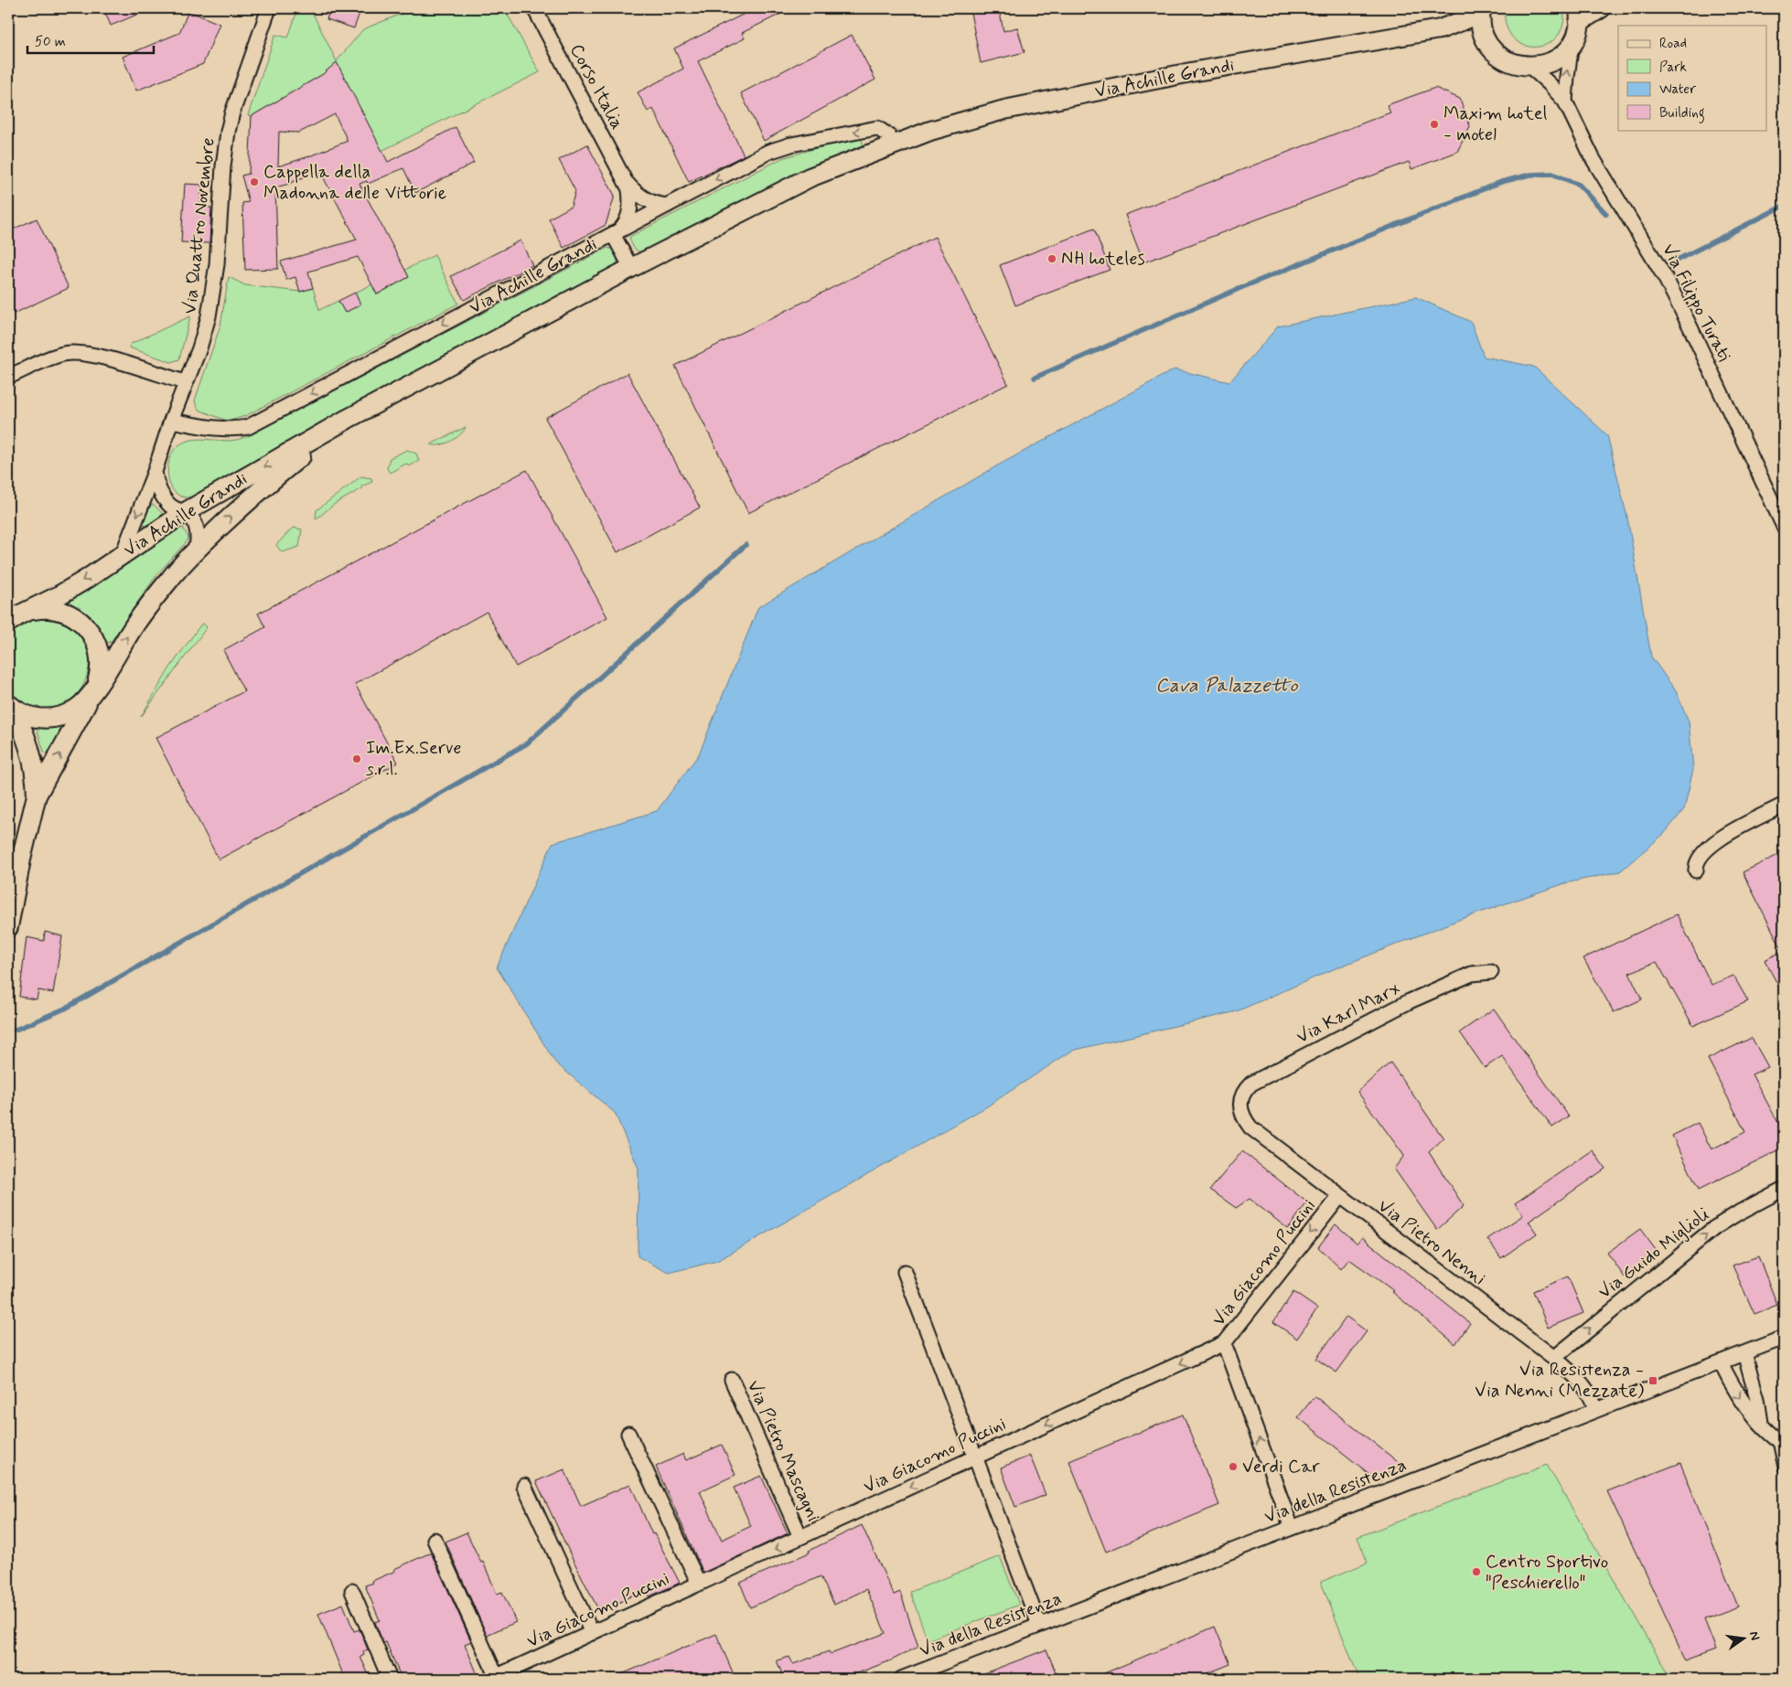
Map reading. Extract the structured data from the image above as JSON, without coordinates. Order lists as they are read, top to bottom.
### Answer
{
  "streets": {
    "main road": ["Via Achille Grandi"],
    "street": [
      "Corso Italia",
      "Via Quattro Novembre",
      "Via Filippo Turati",
      "Via Karl Marx",
      "Via Pietro Nenni",
      "Via Guido Miglioli",
      "Via Giacomo Puccini",
      "Via Pietro Mascagni",
      "Via della Resistenza"
    ]
  },
  "crossings": [
    ["Via Achille Grandi", "Corso Italia"],
    ["Via Achille Grandi", "Via Quattro Novembre"],
    ["Via Achille Grandi", "Via Filippo Turati"],
    ["Via Karl Marx", "Via Pietro Nenni"],
    ["Via Pietro Nenni", "Via Guido Miglioli"],
    ["Via Pietro Nenni", "Via Giacomo Puccini"],
    ["Via Pietro Nenni", "Via della Resistenza"],
    ["Via Giacomo Puccini", "Via Pietro Mascagni"]
  ],
  "one_way": ["Via Guido Miglioli", "Via Giacomo Puccini"],
  "water": ["Cava Palazzetto"],
  "places": {
    "other": [
      "Maxim hotel - motel",
      "Cappella della Madonna delle Vittorie",
      "NH hoteles",
      "Im.Ex.Serve s.r.l.",
      "Verdi Car",
      "Centro Sportivo \"Peschierello\""
    ],
    "transit": ["Via Resistenza - Via Nenni (Mezzate)"]
  },
  "legend": [
    "Road",
    "Park",
    "Water",
    "Building"
  ],
  "scale_bar": "50 m",
  "north": "right"
}
